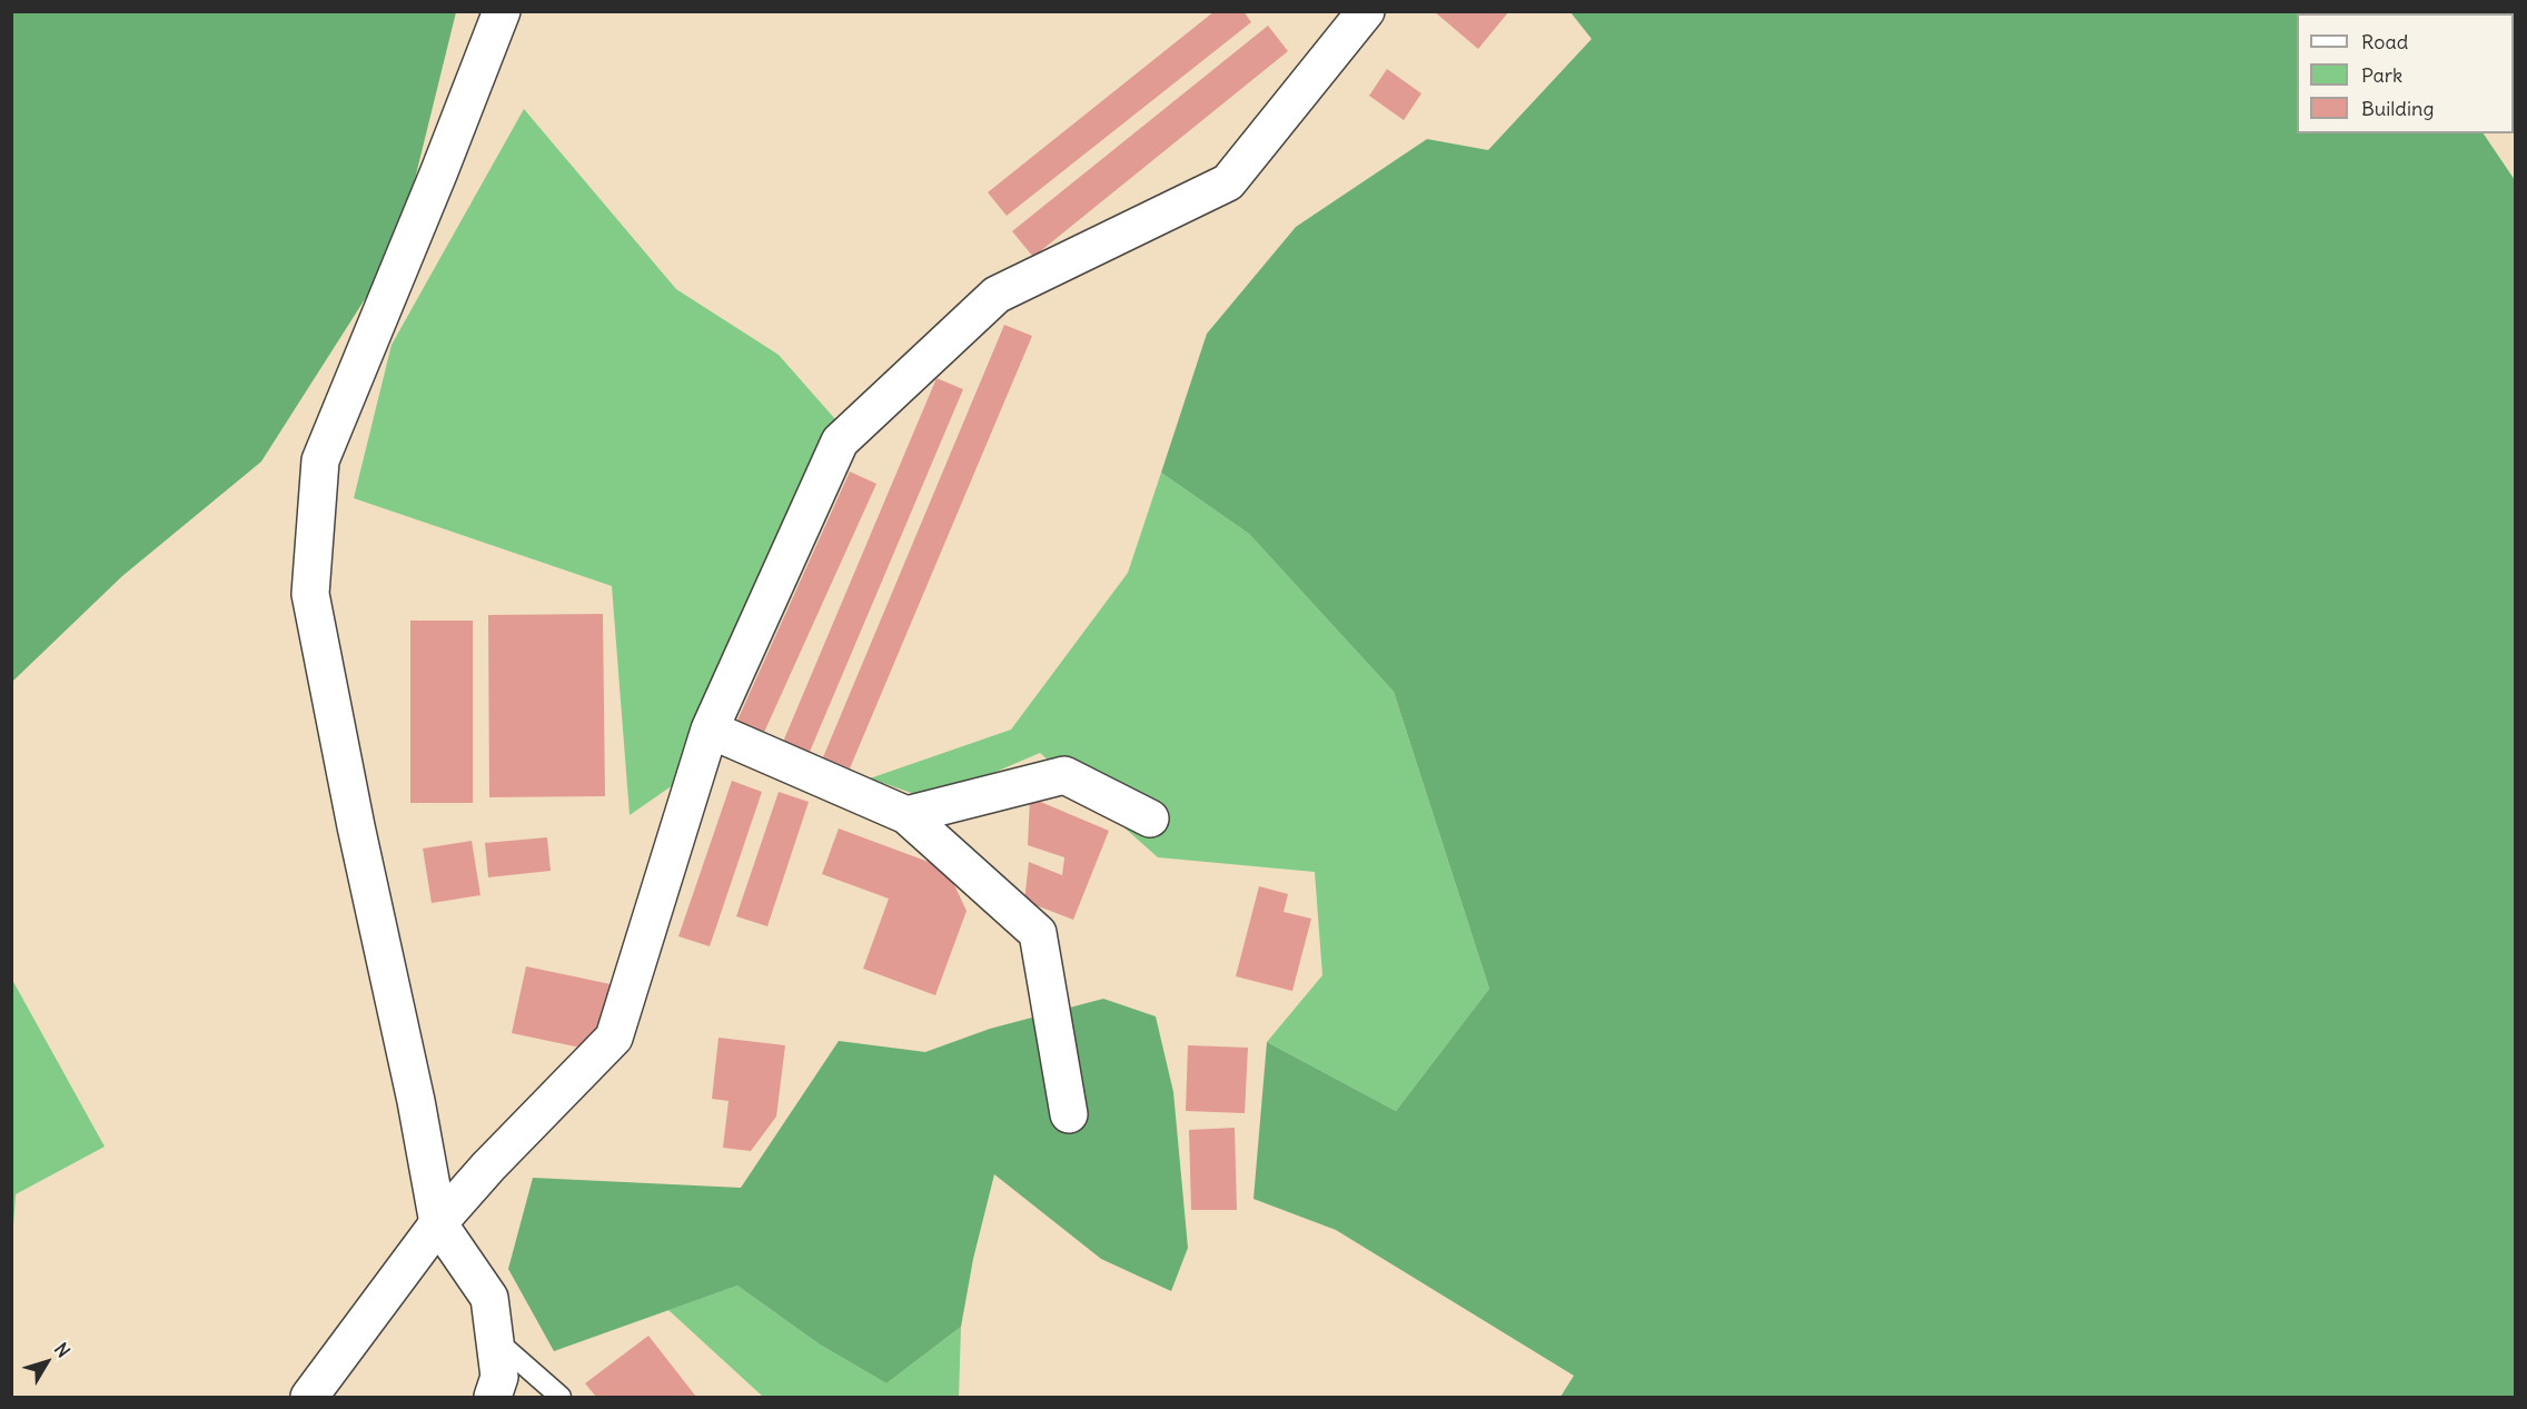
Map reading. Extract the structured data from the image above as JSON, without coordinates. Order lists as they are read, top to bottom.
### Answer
{
  "legend": ["Road", "Park", "Building"],
  "north": "top right"
}
